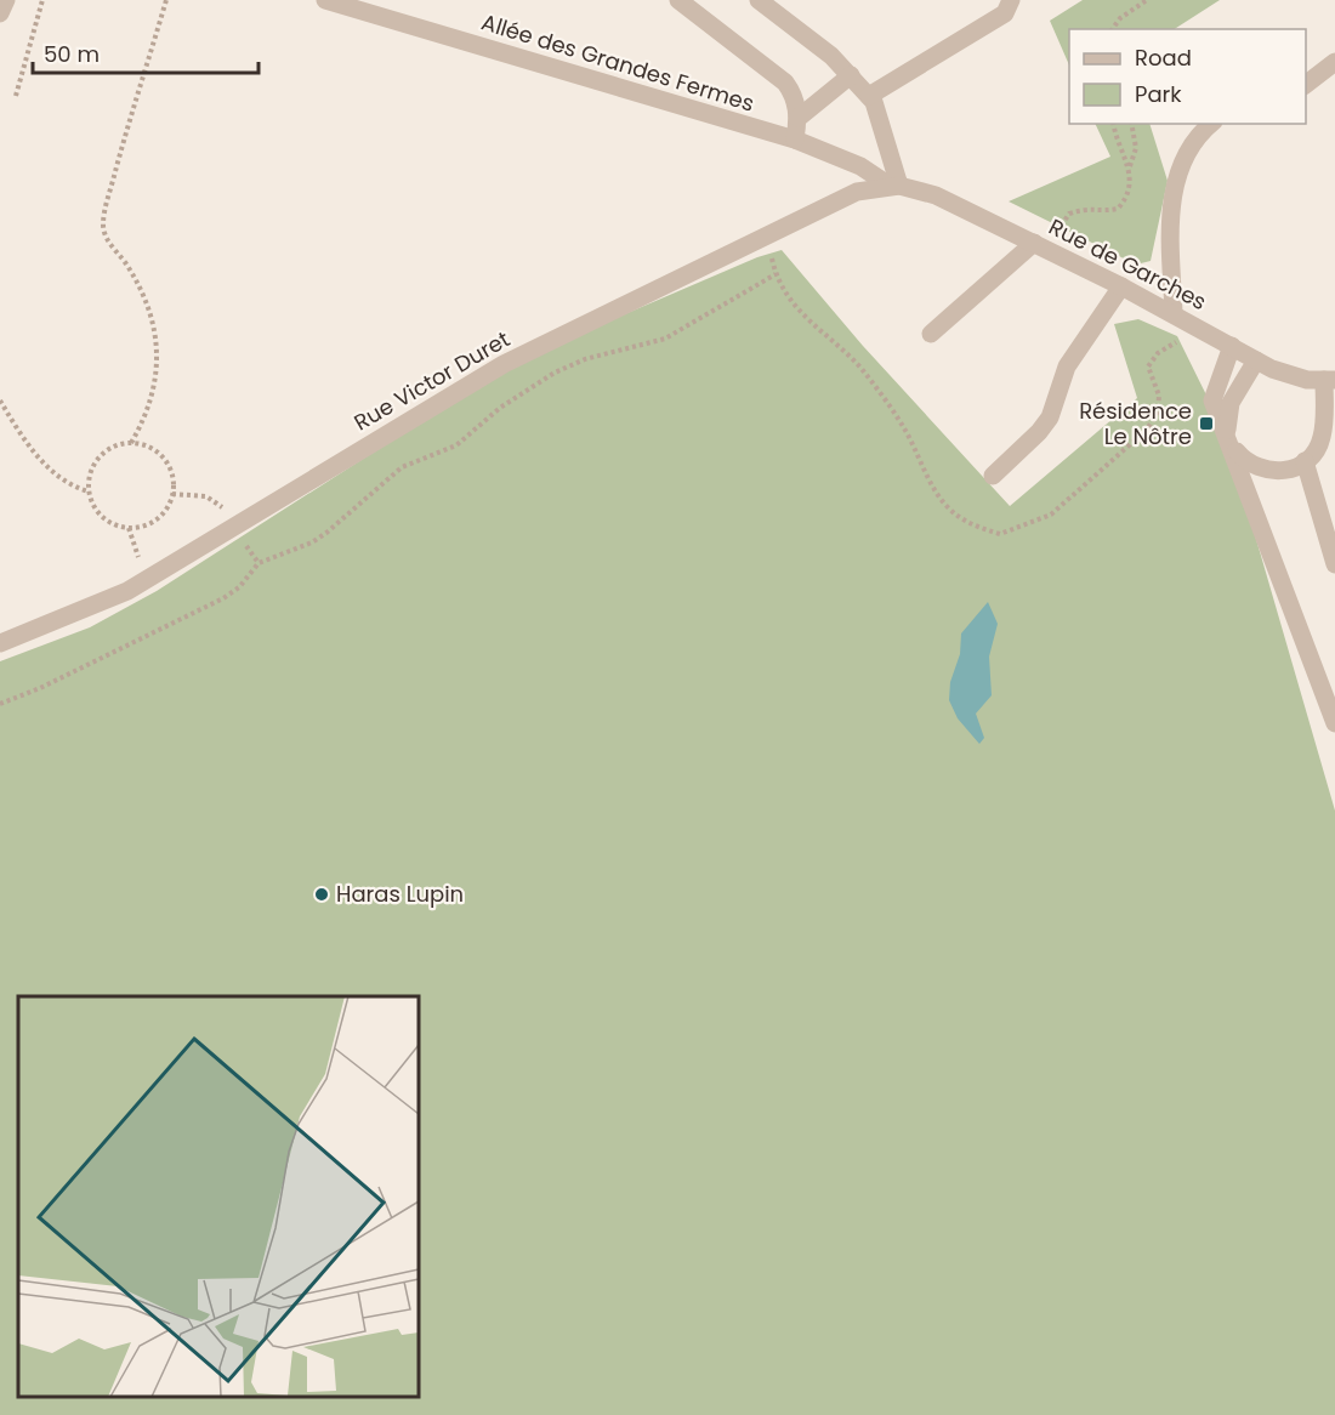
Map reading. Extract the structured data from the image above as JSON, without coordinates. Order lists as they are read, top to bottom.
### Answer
{
  "streets": {
    "street": ["Allée des Grandes Fermes", "Rue de Garches", "Rue Victor Duret"]
  },
  "crossings": [
    ["Allée des Grandes Fermes", "Rue de Garches"],
    ["Allée des Grandes Fermes", "Rue Victor Duret"],
    ["Rue de Garches", "Rue Victor Duret"]
  ],
  "places": {
    "transit": ["Résidence Le Nôtre"],
    "other": ["Haras Lupin"]
  },
  "legend": ["Road", "Park"],
  "scale_bar": "50 m"
}
